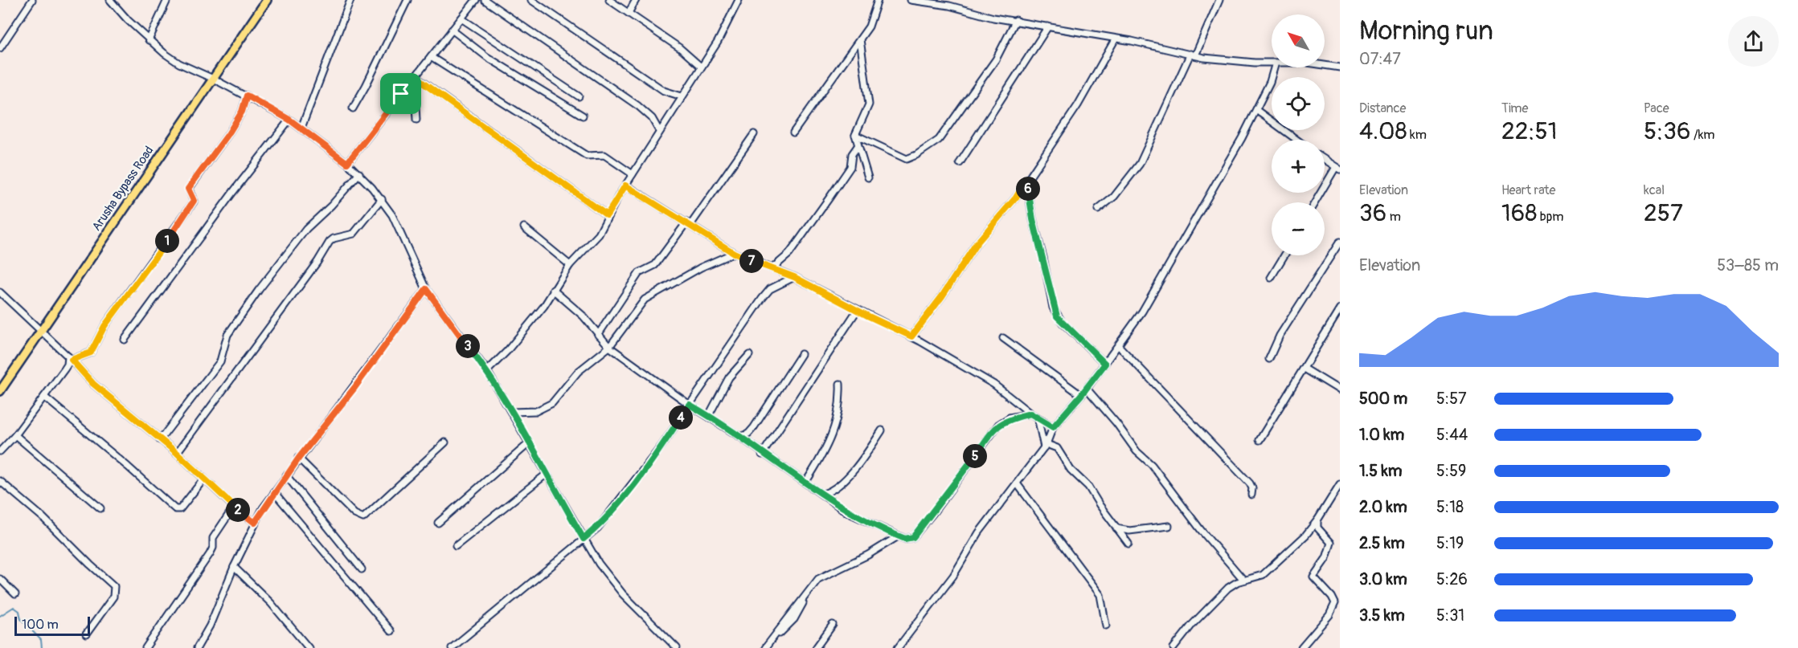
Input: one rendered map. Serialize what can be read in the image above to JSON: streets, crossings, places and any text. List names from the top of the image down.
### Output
{
  "streets": {
    "main road": ["Arusha Bypass Road"]
  },
  "scale_bar": "100 m",
  "north": "top left",
  "page": {
    "heading": ["Morning run", "07:47"],
    "map_buttons": ["+", "−"],
    "stats": [
      ["Distance", "4.08 km"],
      ["Time", "22:51"],
      ["Pace", "5:36 /km"],
      ["Elevation", "36 m"],
      ["Heart rate", "168 bpm"],
      ["kcal", "257"]
    ],
    "pins": [
      "6",
      "1",
      "7",
      "3",
      "4",
      "5",
      "2"
    ],
    "chart": ["Elevation", "53–85 m"],
    "list": [
      {
        "name": "500 m",
        "note": "5:57"
      },
      {
        "name": "1.0 km",
        "note": "5:44"
      },
      {
        "name": "1.5 km",
        "note": "5:59"
      },
      {
        "name": "2.0 km",
        "note": "5:18"
      },
      {
        "name": "2.5 km",
        "note": "5:19"
      },
      {
        "name": "3.0 km",
        "note": "5:26"
      },
      {
        "name": "3.5 km",
        "note": "5:31"
      }
    ],
    "scale": "100 m"
  }
}
